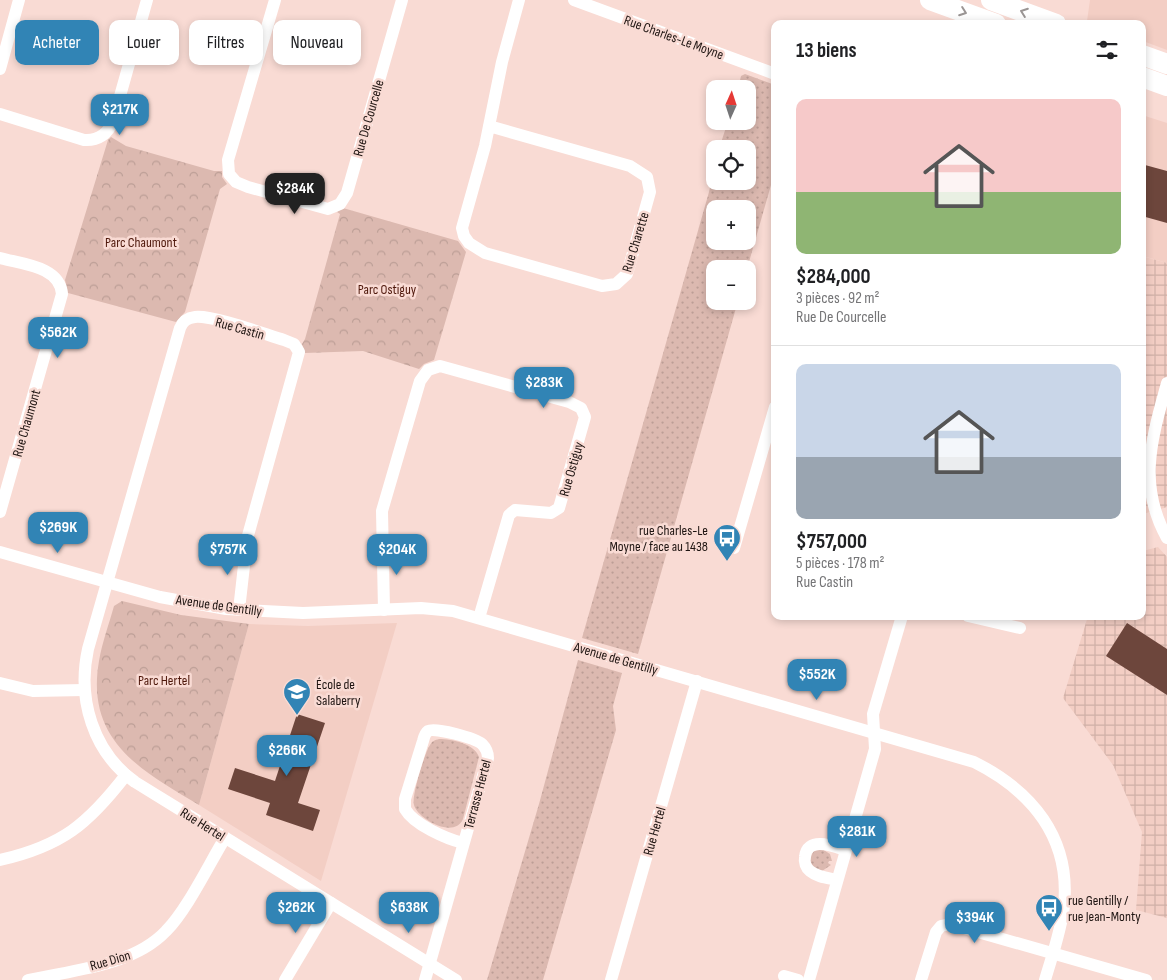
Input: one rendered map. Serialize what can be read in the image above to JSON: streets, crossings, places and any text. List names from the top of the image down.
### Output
{
  "streets": {
    "street": [
      "Rue Charles-Le Moyne",
      "Rue De Courcelle",
      "Rue Charette",
      "Rue Castin",
      "Rue Chaumont",
      "Rue Ostiguy",
      "Avenue de Gentilly",
      "Terrasse Hertel",
      "Rue Hertel",
      "Rue Dion"
    ]
  },
  "crossings": [
    ["Rue Castin", "Avenue de Gentilly"],
    ["Rue Castin", "Rue Hertel"],
    ["Rue Ostiguy", "Avenue de Gentilly"],
    ["Avenue de Gentilly", "Rue Hertel"],
    ["Terrasse Hertel", "Rue Hertel"],
    ["Rue Hertel", "Rue Dion"]
  ],
  "parks": ["Parc Chaumont", "Parc Ostiguy", "Parc Hertel"],
  "places": {
    "bus stop": ["rue Charles-Le Moyne / face au 1438", "rue Gentilly / rue Jean-Monty"],
    "school or university": ["École de Salaberry"]
  },
  "north": "top",
  "page": {
    "chip": [
      "Acheter",
      "Louer",
      "Filtres",
      "Nouveau"
    ],
    "heading": "13 biens",
    "map_buttons": ["+", "−"],
    "list": [
      {
        "name": "$284,000",
        "note": "3 pièces · 92 m² · Rue De Courcelle"
      },
      {
        "name": "$757,000",
        "note": "5 pièces · 178 m² · Rue Castin"
      }
    ],
    "price": [
      "$217K",
      "$284K",
      "$562K",
      "$283K",
      "$269K",
      "$757K",
      "$204K",
      "$552K",
      "$266K",
      "$281K",
      "$262K",
      "$638K",
      "$394K"
    ]
  }
}
